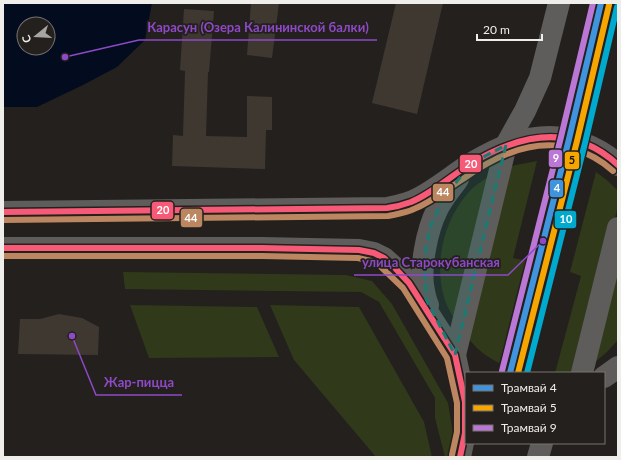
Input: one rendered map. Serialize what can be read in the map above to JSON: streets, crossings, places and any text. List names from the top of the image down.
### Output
{
  "places": ["Карасун (Озера Калининской балки)", "улица Старокубанская", "Жар-пицца"],
  "lines": [
    "tram line 4",
    "tram line 9",
    "tram line 5",
    "transit line 10",
    "transit line 20",
    "transit line 44"
  ],
  "legend": ["Трамвай 4", "Трамвай 5", "Трамвай 9"],
  "scale_bar": "20 m",
  "north": "left"
}
